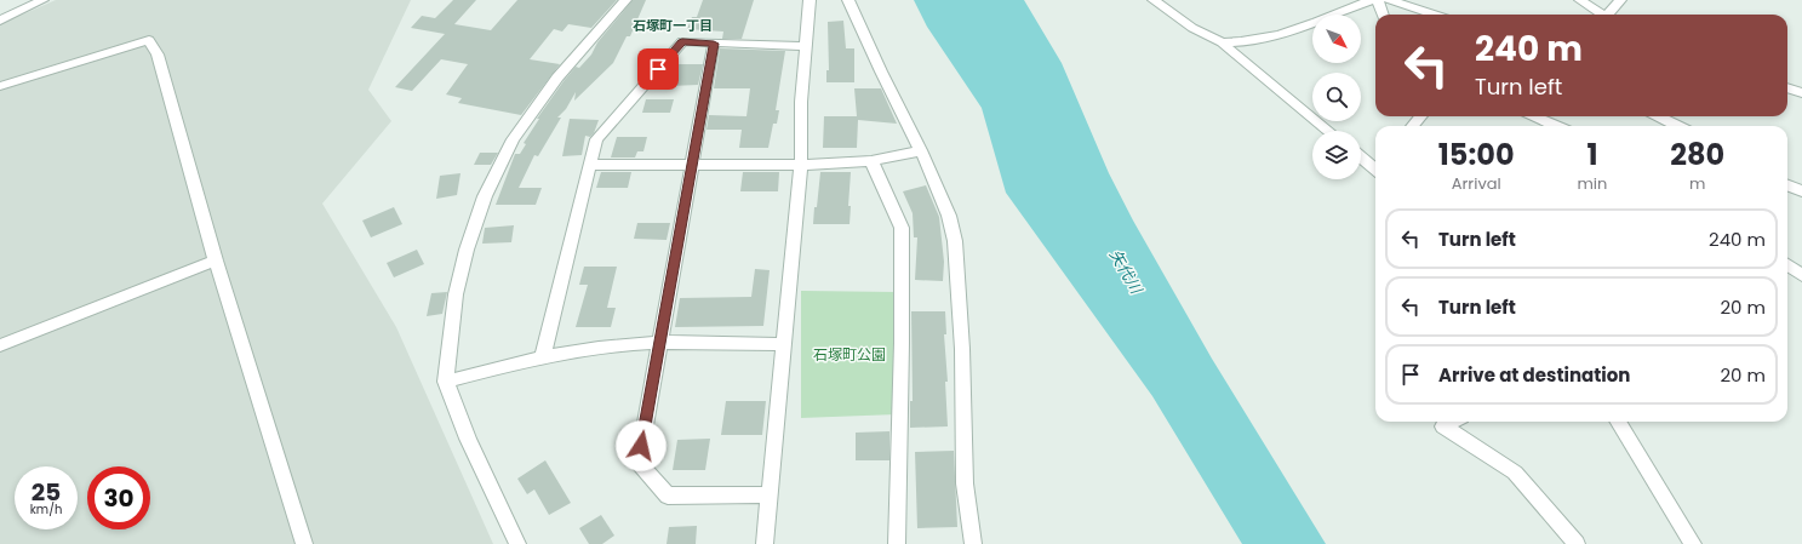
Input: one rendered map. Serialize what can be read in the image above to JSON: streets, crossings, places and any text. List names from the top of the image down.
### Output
{
  "districts": ["石塚町一丁目"],
  "water": ["矢代川"],
  "parks": ["石塚町公園"],
  "north": "bottom right",
  "page": {
    "turn": ["240 m", "Turn left"],
    "eta": [
      "15:00",
      "Arrival",
      "1",
      "min",
      "280",
      "m"
    ],
    "list": [
      {
        "name": "Turn left",
        "value": "240 m"
      },
      {
        "name": "Turn left",
        "value": "20 m"
      },
      {
        "name": "Arrive at destination",
        "value": "20 m"
      }
    ],
    "speed": "25 km/h",
    "limit": "30"
  }
}
